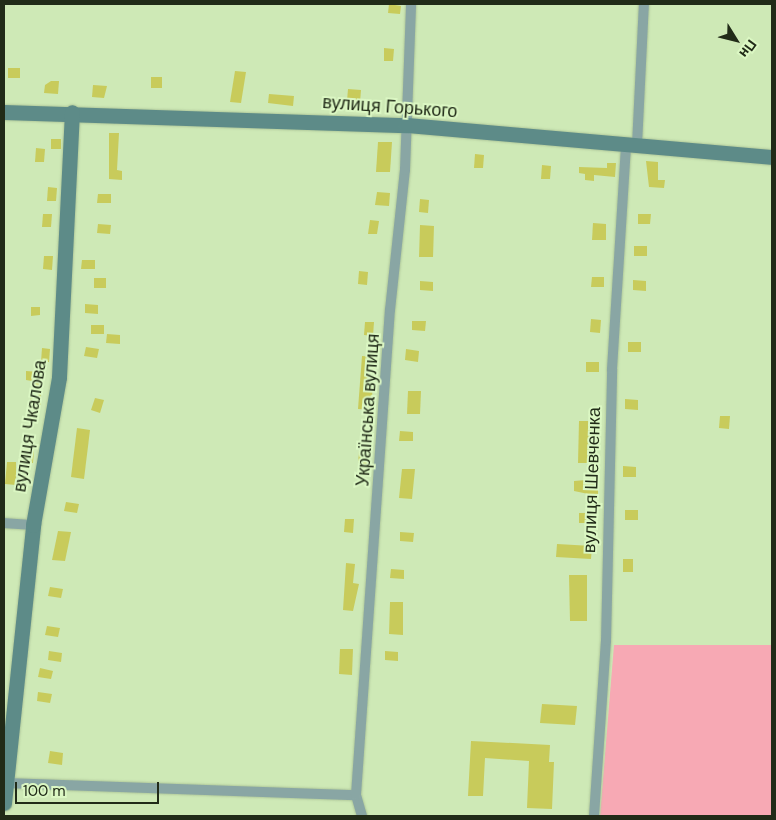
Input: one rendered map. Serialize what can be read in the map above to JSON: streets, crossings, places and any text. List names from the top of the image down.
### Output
{
  "streets": {
    "street": [
      "вулиця Горького",
      "Українська вулиця",
      "вулиця Чкалова",
      "вулиця Шевченка"
    ]
  },
  "crossings": [
    ["вулиця Горького", "Українська вулиця"],
    ["вулиця Горького", "вулиця Чкалова"],
    ["вулиця Горького", "вулиця Шевченка"]
  ],
  "scale_bar": "100 m",
  "north": "bottom right"
}
